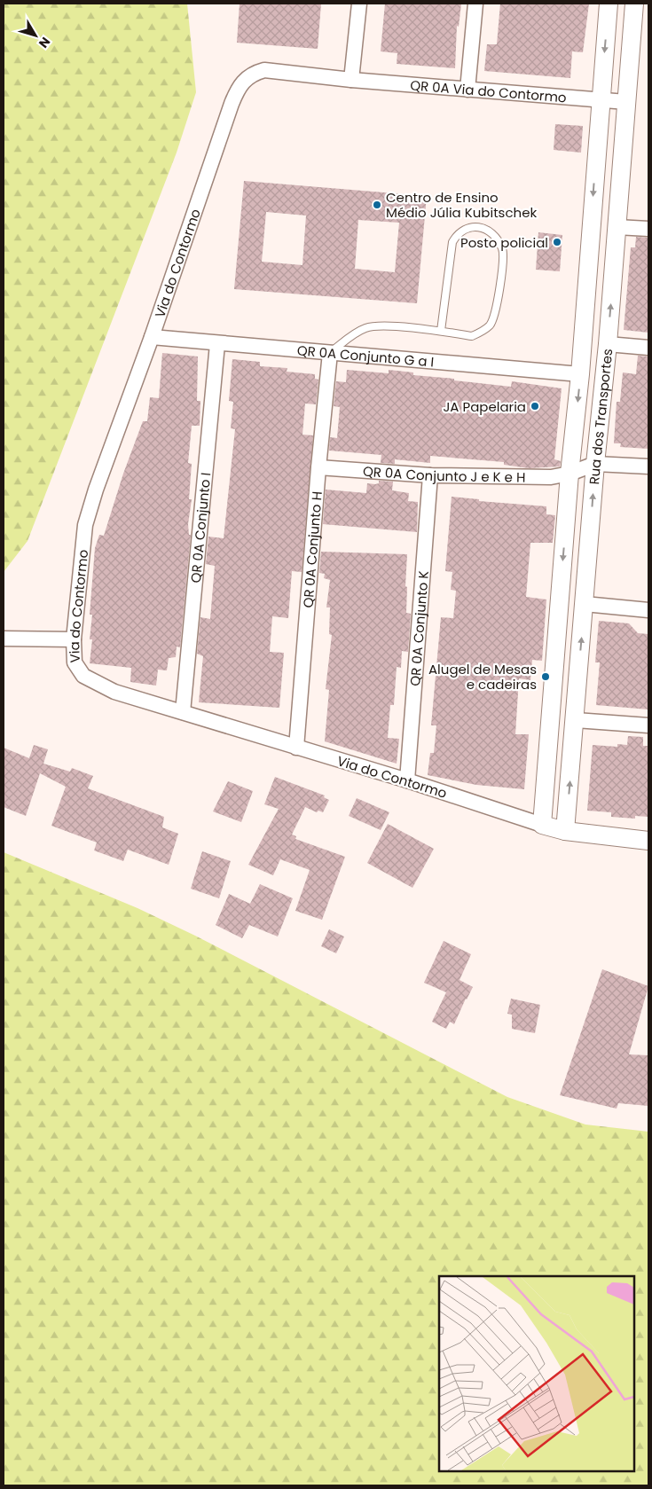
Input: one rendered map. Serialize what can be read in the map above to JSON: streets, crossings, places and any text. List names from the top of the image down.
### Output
{
  "streets": {
    "street": [
      "QR 0A Via do Contormo",
      "Via do Contormo",
      "QR 0A Conjunto G a I",
      "Rua dos Transportes",
      "QR 0A Conjunto J e K e H",
      "QR 0A Conjunto I",
      "QR 0A Conjunto H",
      "QR 0A Conjunto K"
    ]
  },
  "crossings": [
    ["QR 0A Via do Contormo", "Via do Contormo"],
    ["QR 0A Via do Contormo", "Rua dos Transportes"],
    ["Via do Contormo", "QR 0A Conjunto G a I"],
    ["Via do Contormo", "Rua dos Transportes"],
    ["Via do Contormo", "QR 0A Conjunto I"],
    ["Via do Contormo", "QR 0A Conjunto H"],
    ["Via do Contormo", "QR 0A Conjunto K"],
    ["QR 0A Conjunto G a I", "Rua dos Transportes"],
    ["QR 0A Conjunto G a I", "QR 0A Conjunto I"],
    ["QR 0A Conjunto G a I", "QR 0A Conjunto H"],
    ["Rua dos Transportes", "QR 0A Conjunto J e K e H"],
    ["QR 0A Conjunto J e K e H", "QR 0A Conjunto H"],
    ["QR 0A Conjunto J e K e H", "QR 0A Conjunto K"]
  ],
  "places": [
    "Centro de Ensino Médio Júlia Kubitschek",
    "Posto policial",
    "JA Papelaria",
    "Alugel de Mesas e cadeiras"
  ],
  "north": "bottom right"
}
